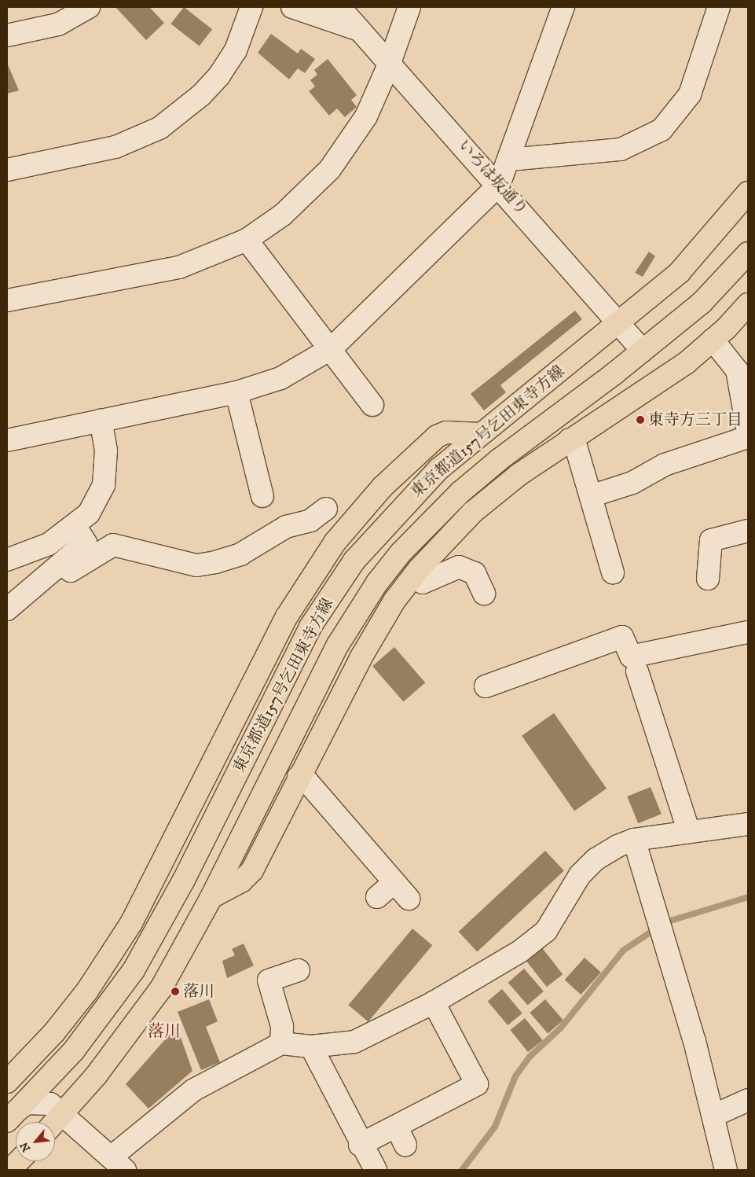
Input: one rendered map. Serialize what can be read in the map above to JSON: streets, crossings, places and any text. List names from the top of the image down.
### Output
{
  "streets": {
    "main road": ["東京都道157号乞田東寺方線"],
    "street": ["いろは坂通り"]
  },
  "crossings": [
    ["いろは坂通り", "東京都道157号乞田東寺方線"]
  ],
  "districts": ["落川"],
  "places": ["東寺方三丁目", "落川"],
  "north": "bottom left"
}
